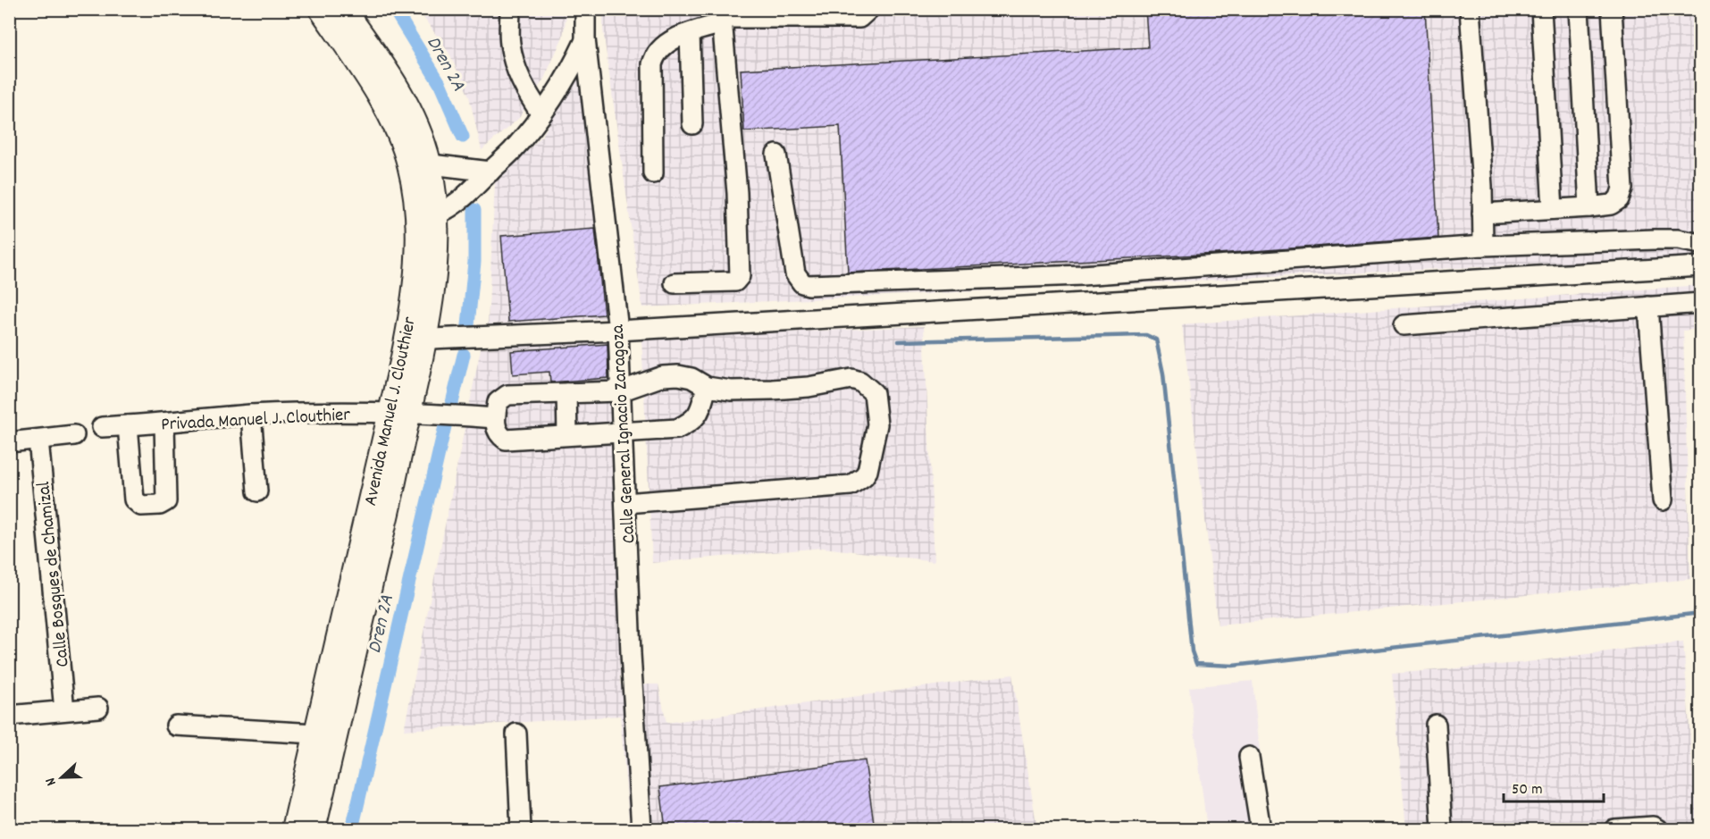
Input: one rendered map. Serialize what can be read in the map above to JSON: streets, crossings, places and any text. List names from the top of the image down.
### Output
{
  "streets": {
    "main road": ["Avenida Manuel J. Clouthier"],
    "street": ["Privada Manuel J. Clouthier", "Calle General Ignacio Zaragoza", "Calle Bosques de Chamizal"]
  },
  "crossings": [
    ["Avenida Manuel J. Clouthier", "Privada Manuel J. Clouthier"]
  ],
  "water": ["Dren 2A"],
  "scale_bar": "50 m",
  "north": "left"
}
